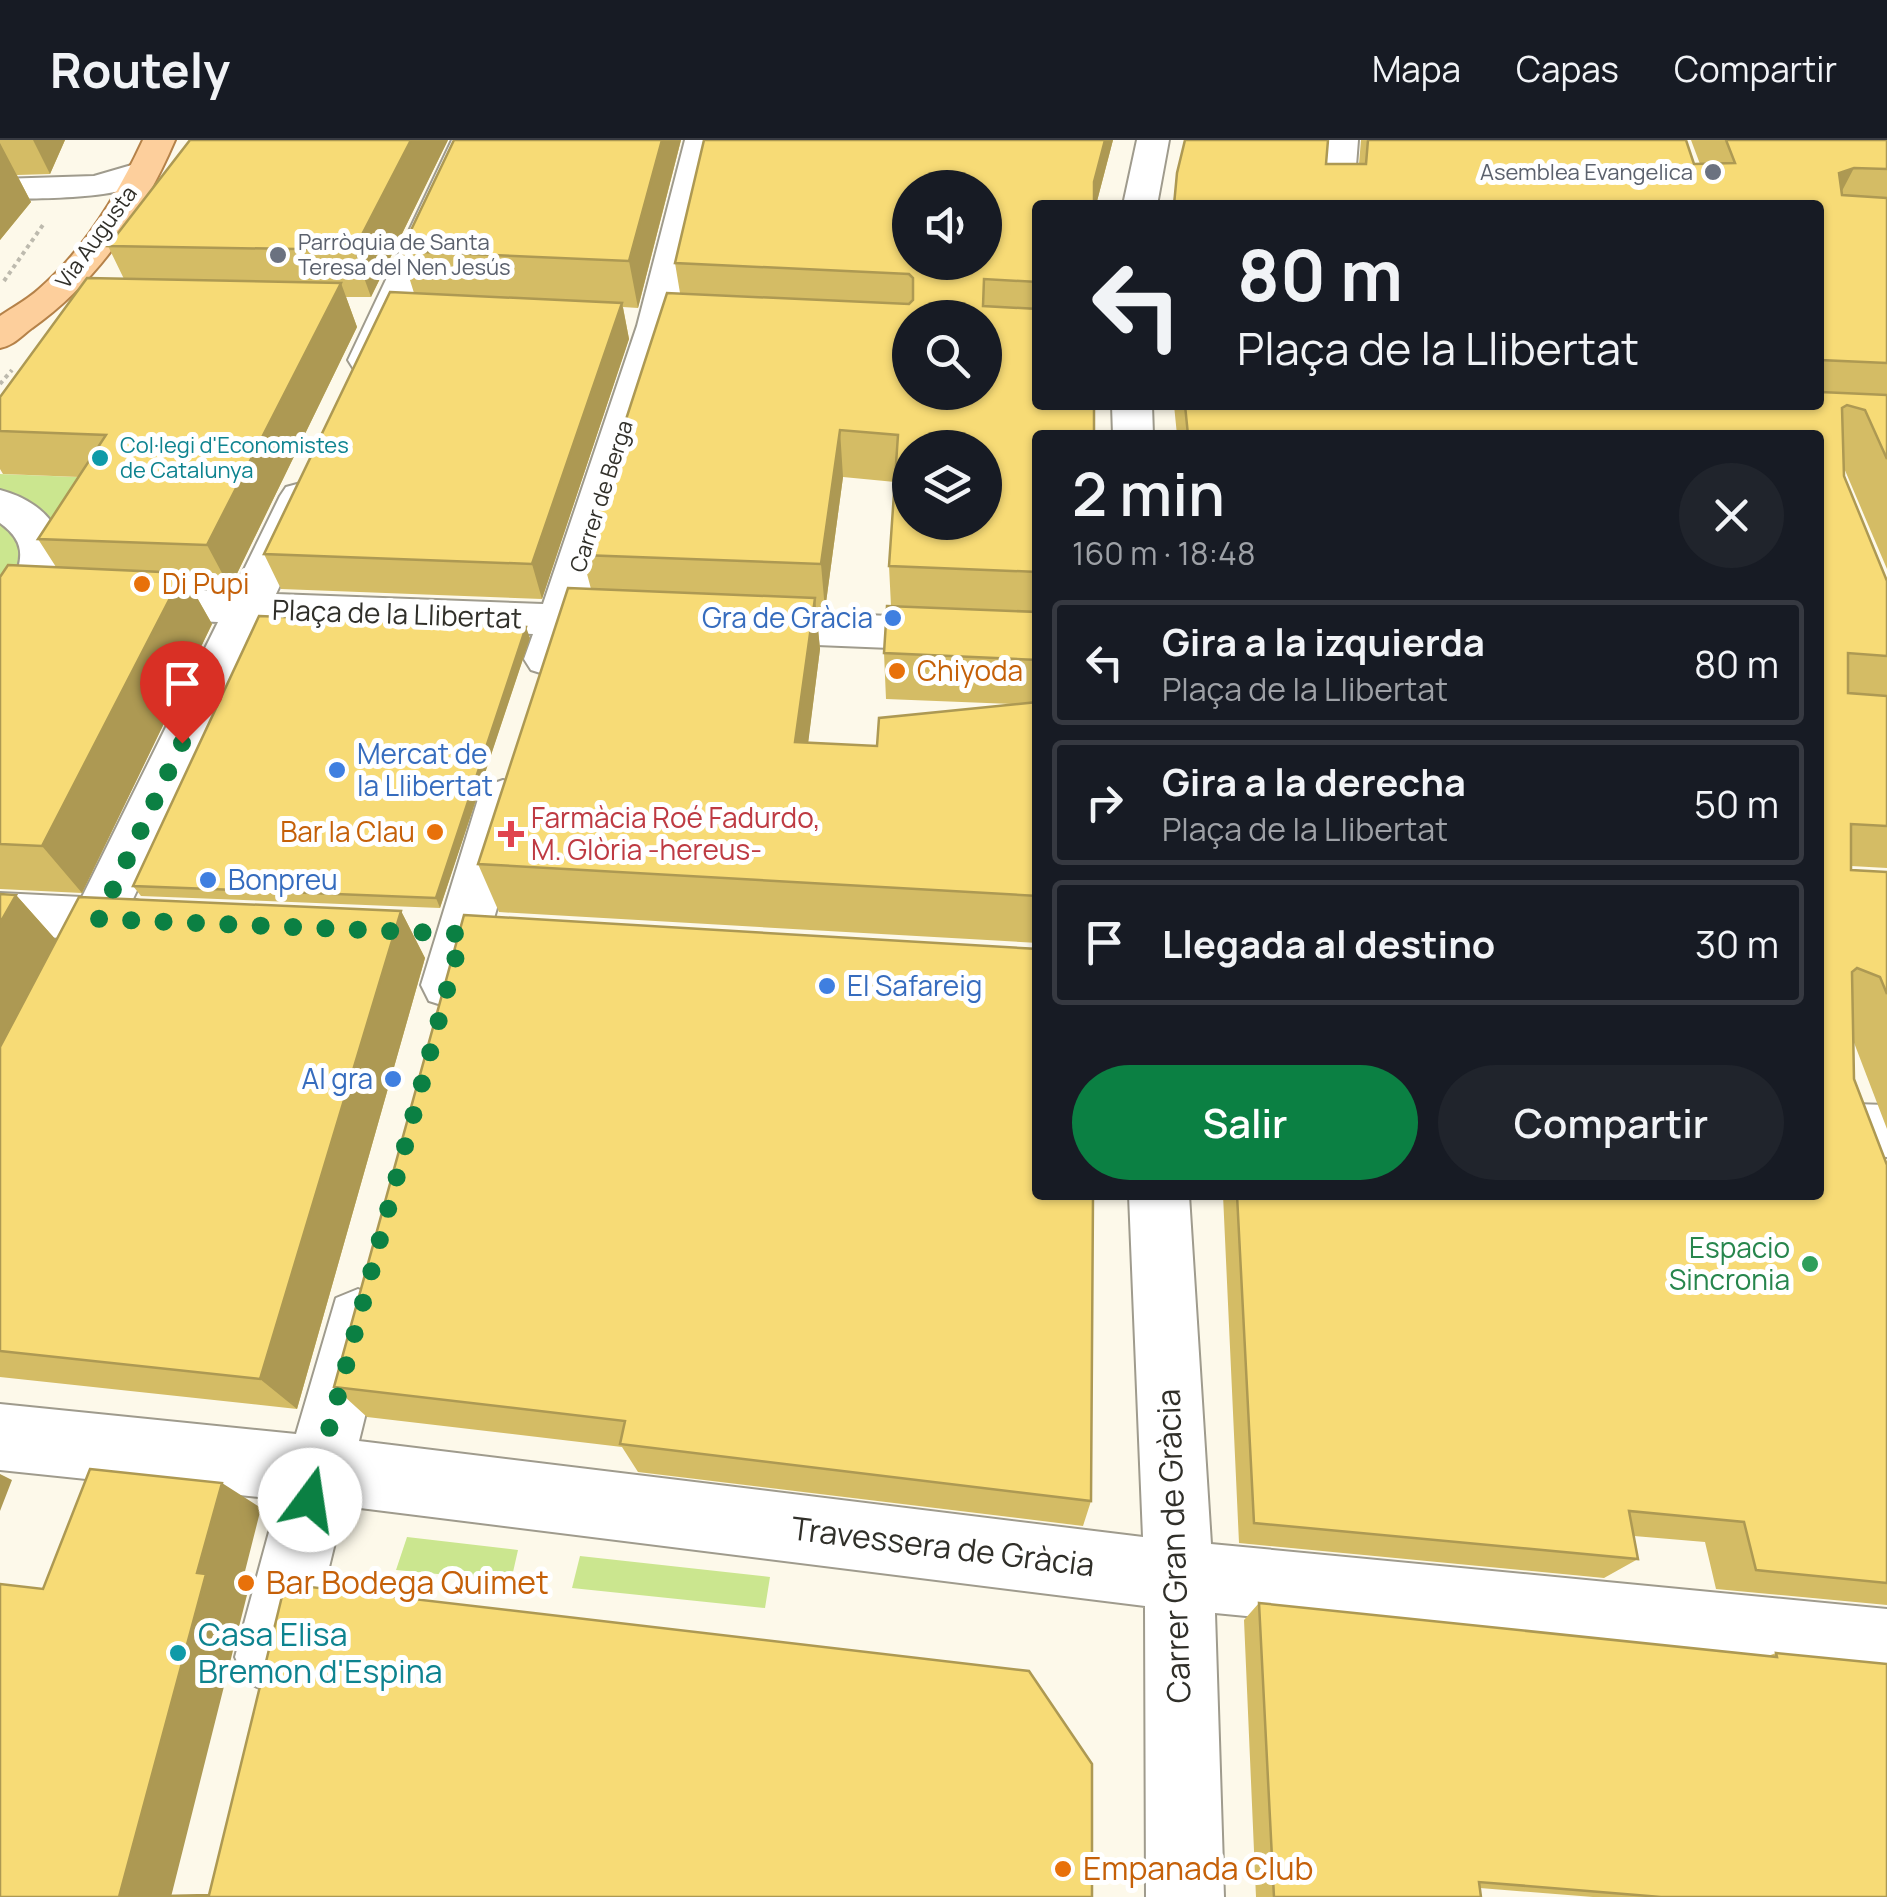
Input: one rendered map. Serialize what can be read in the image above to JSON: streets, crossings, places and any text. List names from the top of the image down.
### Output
{
  "streets": {
    "main road": ["Via Augusta"],
    "street": [
      "Carrer de Berga",
      "Plaça de la Llibertat",
      "Carrer Gran de Gràcia",
      "Travessera de Gràcia"
    ]
  },
  "crossings": [
    ["Carrer de Berga", "Plaça de la Llibertat"],
    ["Carrer Gran de Gràcia", "Travessera de Gràcia"]
  ],
  "places": {
    "other": [
      "Asemblea Evangelica",
      "Parròquia de Santa Teresa del Nen Jesús",
      "Col·legi d'Economistes de Catalunya",
      "Di Pupi",
      "Gra de Gràcia",
      "Chiyoda",
      "Mercat de la Llibertat",
      "Bar la Clau",
      "Bonpreu",
      "El Safareig",
      "Al gra",
      "Espacio Sincronia",
      "Bar Bodega Quimet",
      "Casa Elisa Bremon d'Espina",
      "Empanada Club"
    ],
    "health": ["Farmàcia Roé Fadurdo, M. Glòria -hereus-"]
  },
  "page": {
    "header": "Routely",
    "nav": ["Mapa", "Capas", "Compartir"],
    "turn": ["80 m", "Plaça de la Llibertat"],
    "heading": ["2 min", "160 m · 18:48"],
    "list": [
      {
        "name": "Gira a la izquierda",
        "note": "Plaça de la Llibertat",
        "value": "80 m"
      },
      {
        "name": "Gira a la derecha",
        "note": "Plaça de la Llibertat",
        "value": "50 m"
      },
      {
        "name": "Llegada al destino",
        "value": "30 m"
      }
    ],
    "buttons": ["Salir", "Compartir"]
  }
}
